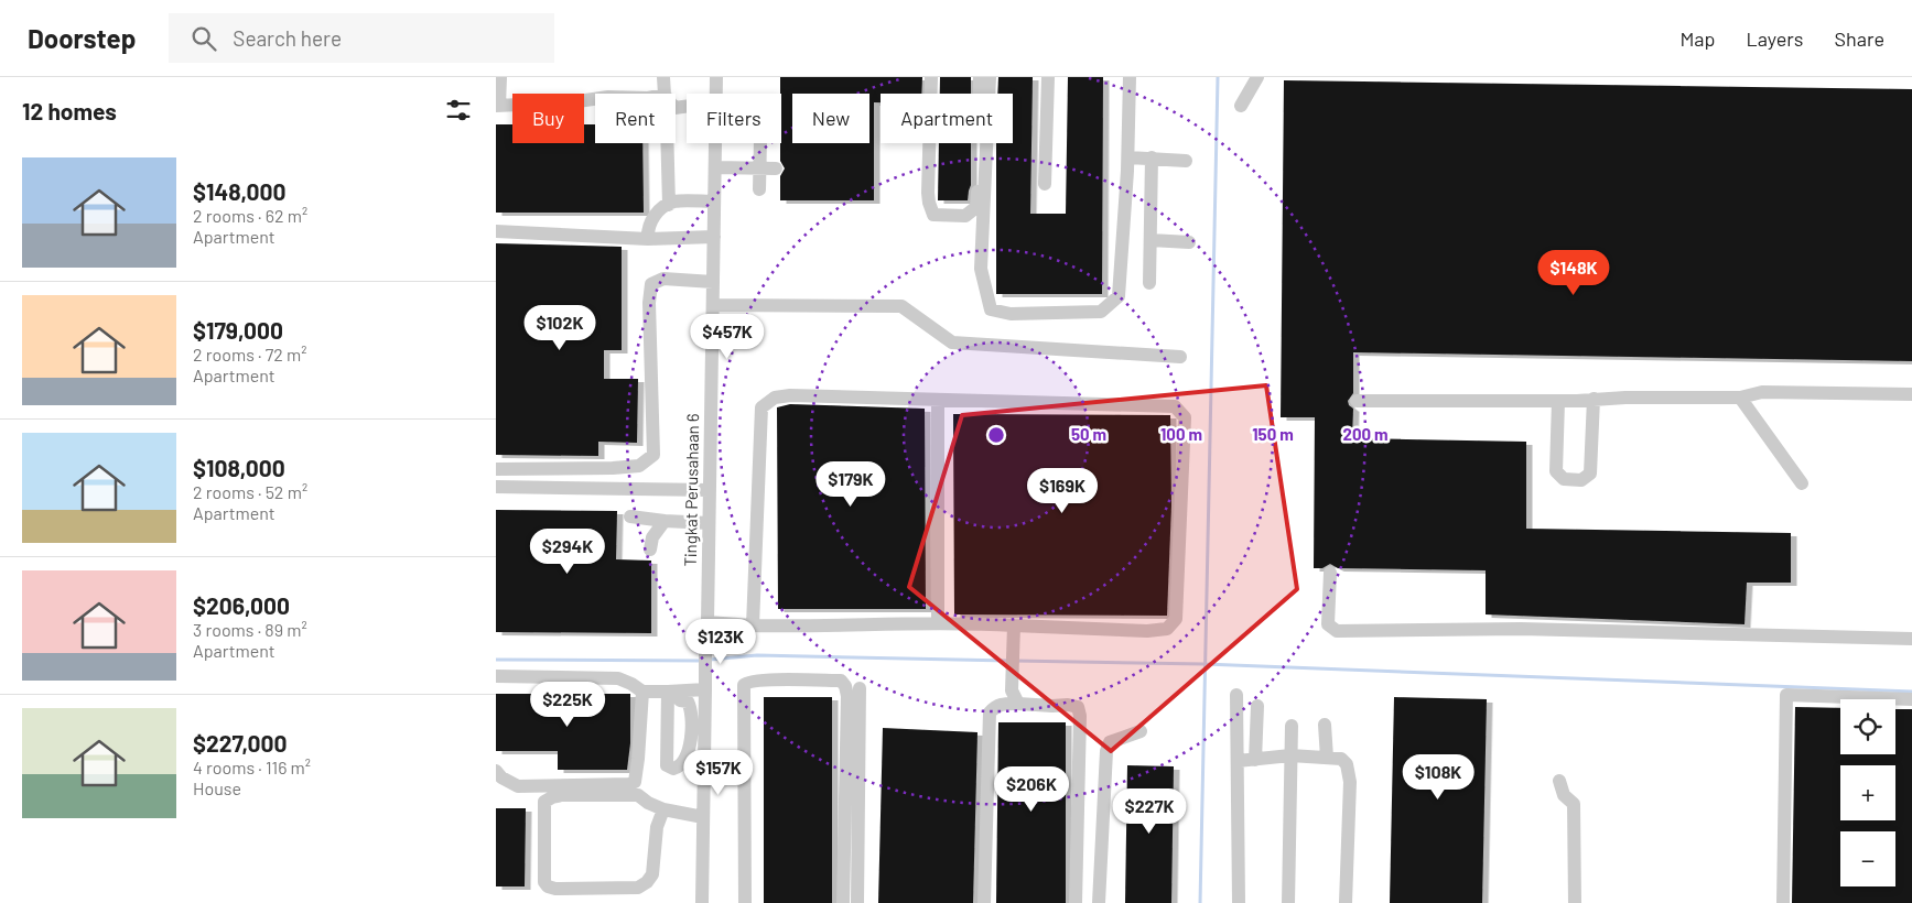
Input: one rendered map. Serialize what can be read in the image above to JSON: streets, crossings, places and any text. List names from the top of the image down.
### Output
{
  "streets": {
    "street": ["Tingkat Perusahaan 6"]
  },
  "page": {
    "header": "Doorstep",
    "search": "Search here",
    "nav": ["Map", "Layers", "Share"],
    "heading": "12 homes",
    "chip": [
      "Buy",
      "Rent",
      "Filters",
      "New",
      "Apartment"
    ],
    "list": [
      {
        "name": "$148,000",
        "note": "2 rooms · 62 m² · Apartment"
      },
      {
        "name": "$179,000",
        "note": "2 rooms · 72 m² · Apartment"
      },
      {
        "name": "$108,000",
        "note": "2 rooms · 52 m² · Apartment"
      },
      {
        "name": "$206,000",
        "note": "3 rooms · 89 m² · Apartment"
      },
      {
        "name": "$227,000",
        "note": "4 rooms · 116 m² · House"
      }
    ],
    "price": [
      "$148K",
      "$102K",
      "$457K",
      "$179K",
      "$169K",
      "$294K",
      "$123K",
      "$225K",
      "$157K",
      "$108K",
      "$206K",
      "$227K"
    ],
    "map_buttons": ["+", "−"]
  },
  "rings": [
    "50 m",
    "100 m",
    "150 m",
    "200 m"
  ]
}
